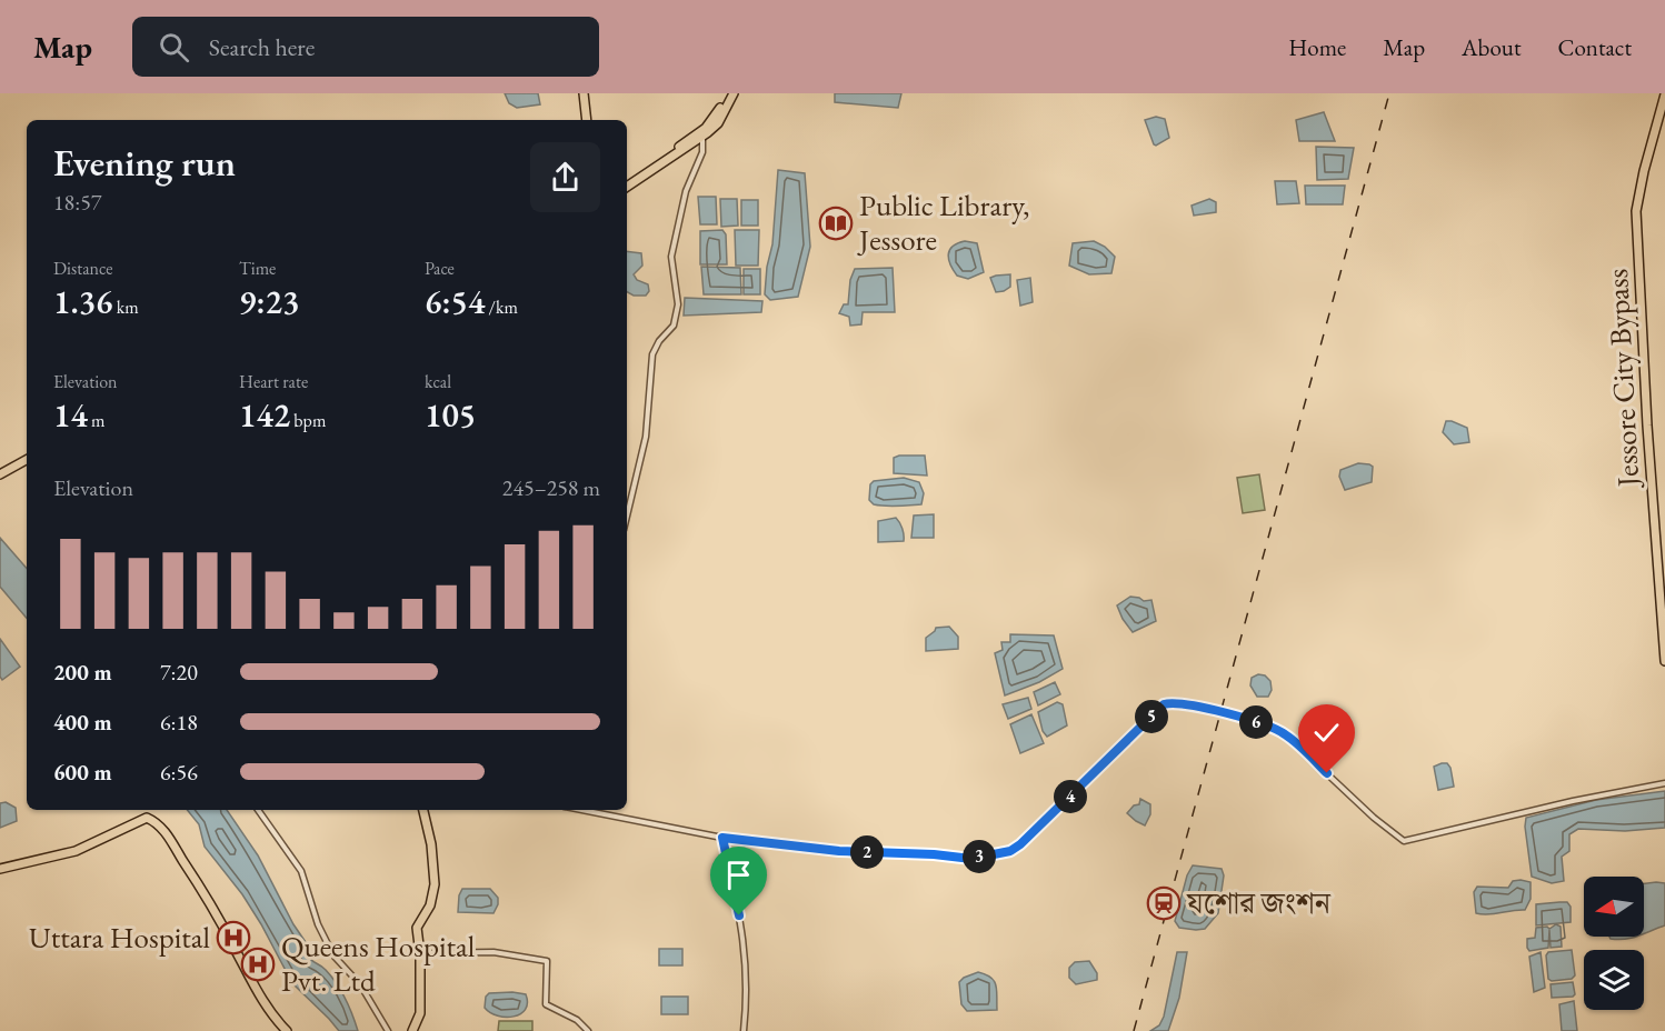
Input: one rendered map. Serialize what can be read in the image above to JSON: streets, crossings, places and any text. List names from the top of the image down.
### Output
{
  "streets": {
    "highway": ["Jessore City Bypass"]
  },
  "places": {
    "library": ["Public Library, Jessore"],
    "station": ["যশোর জংশন"],
    "hospital": ["Uttara Hospital", "Queens Hospital Pvt. Ltd"]
  },
  "north": "left",
  "page": {
    "header": "Map",
    "search": "Search here",
    "nav": [
      "Home",
      "Map",
      "About",
      "Contact"
    ],
    "heading": ["Evening run", "18:57"],
    "stats": [
      ["Distance", "1.36 km"],
      ["Time", "9:23"],
      ["Pace", "6:54 /km"],
      ["Elevation", "14 m"],
      ["Heart rate", "142 bpm"],
      ["kcal", "105"]
    ],
    "chart": ["Elevation", "245–258 m"],
    "list": [
      {
        "name": "200 m",
        "note": "7:20"
      },
      {
        "name": "400 m",
        "note": "6:18"
      },
      {
        "name": "600 m",
        "note": "6:56"
      }
    ],
    "pins": [
      "5",
      "6",
      "4",
      "2",
      "3"
    ]
  }
}
